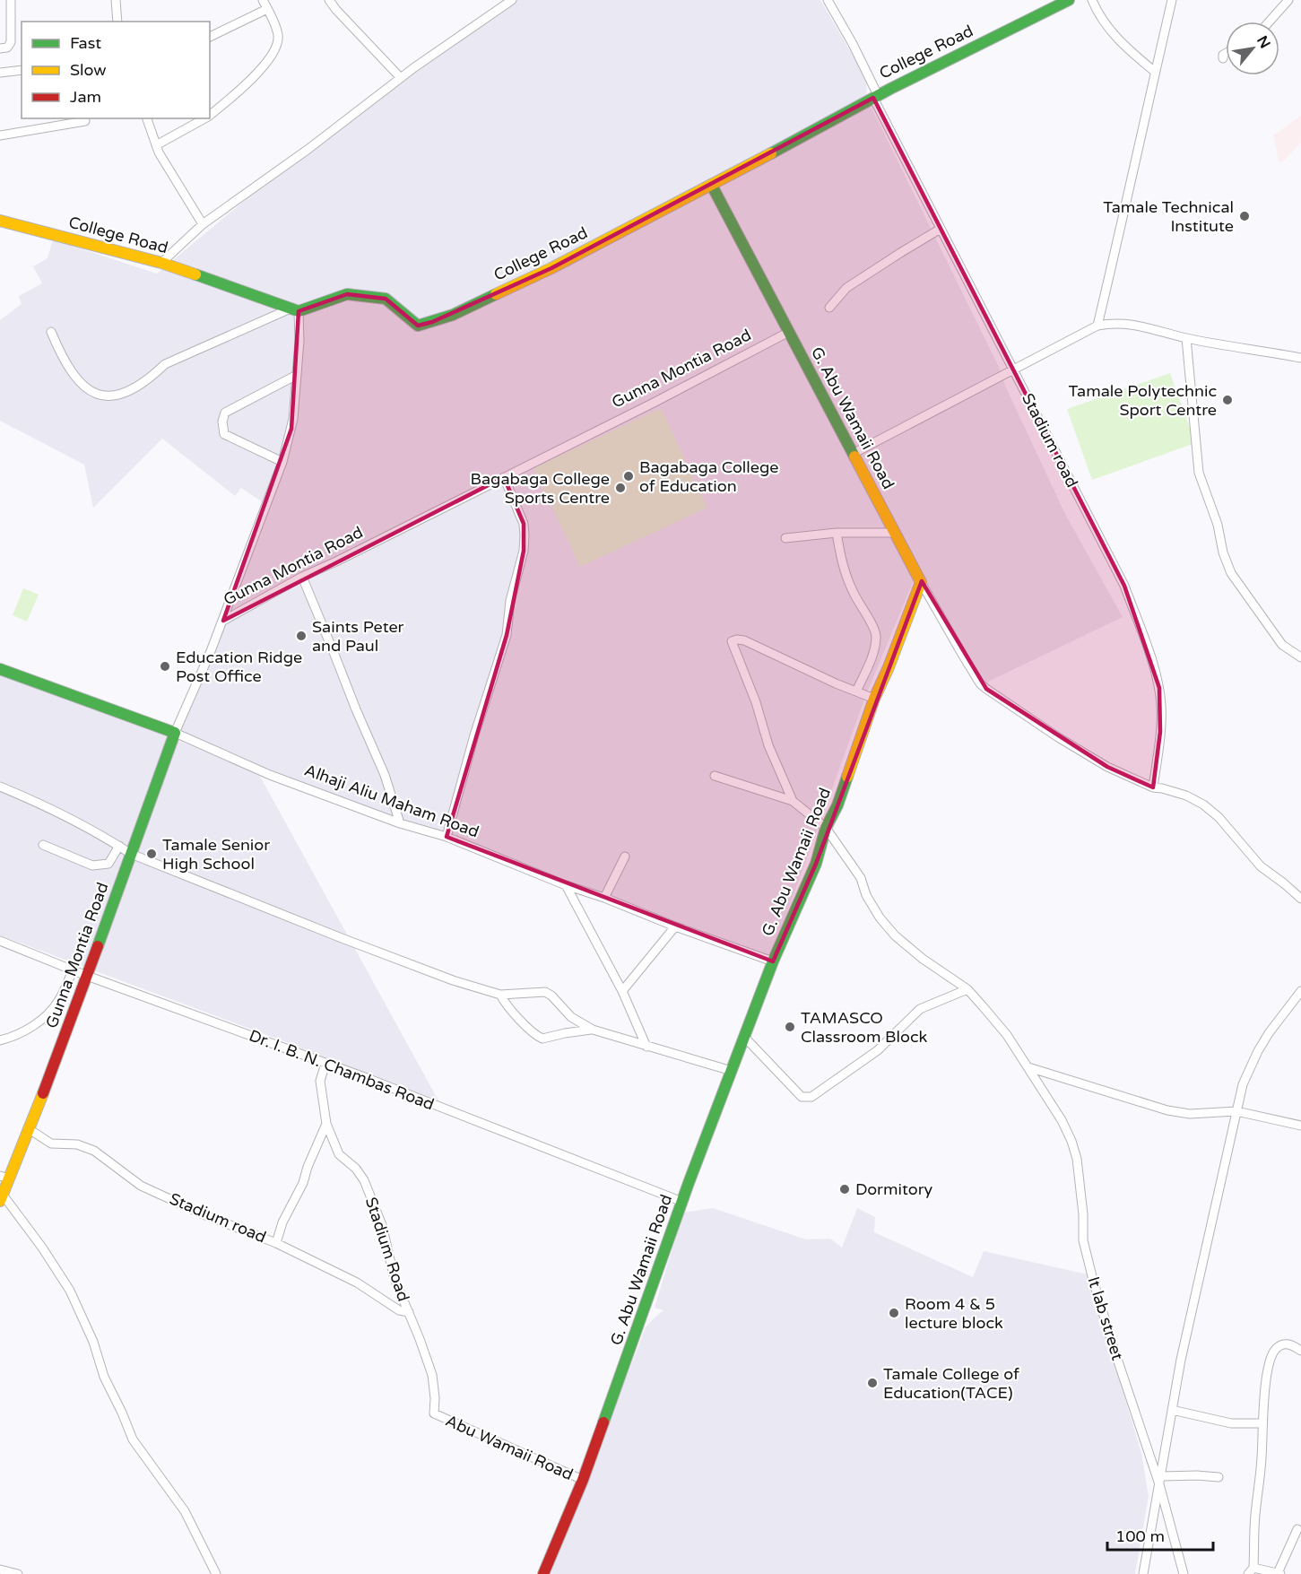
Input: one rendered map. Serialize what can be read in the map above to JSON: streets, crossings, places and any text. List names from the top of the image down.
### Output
{
  "streets": {
    "street": [
      "College Road",
      "Gunna Montia Road",
      "G. Abu Wamaii Road",
      "Stadium road",
      "Alhaji Aliu Maham Road",
      "Dr. I. B. N. Chambas Road",
      "Stadium Road",
      "It lab street",
      "Abu Wamaii Road"
    ]
  },
  "crossings": [
    ["College Road", "G. Abu Wamaii Road"],
    ["College Road", "Stadium road"],
    ["Gunna Montia Road", "G. Abu Wamaii Road"],
    ["Gunna Montia Road", "Stadium road"],
    ["Gunna Montia Road", "Alhaji Aliu Maham Road"],
    ["Gunna Montia Road", "Dr. I. B. N. Chambas Road"],
    ["G. Abu Wamaii Road", "Alhaji Aliu Maham Road"],
    ["G. Abu Wamaii Road", "Dr. I. B. N. Chambas Road"],
    ["G. Abu Wamaii Road", "It lab street"],
    ["G. Abu Wamaii Road", "Abu Wamaii Road"],
    ["Stadium road", "Stadium Road"],
    ["Dr. I. B. N. Chambas Road", "Stadium Road"],
    ["Stadium Road", "Abu Wamaii Road"]
  ],
  "places": [
    "Tamale Technical Institute",
    "Tamale Polytechnic Sport Centre",
    "Bagabaga College of Education",
    "Bagabaga College Sports Centre",
    "Saints Peter and Paul",
    "Education Ridge Post Office",
    "Tamale Senior High School",
    "TAMASCO Classroom Block",
    "Dormitory",
    "Room 4 & 5 lecture block",
    "Tamale College of Education(TACE)"
  ],
  "legend": ["Fast", "Slow", "Jam"],
  "scale_bar": "100 m",
  "north": "top right"
}
